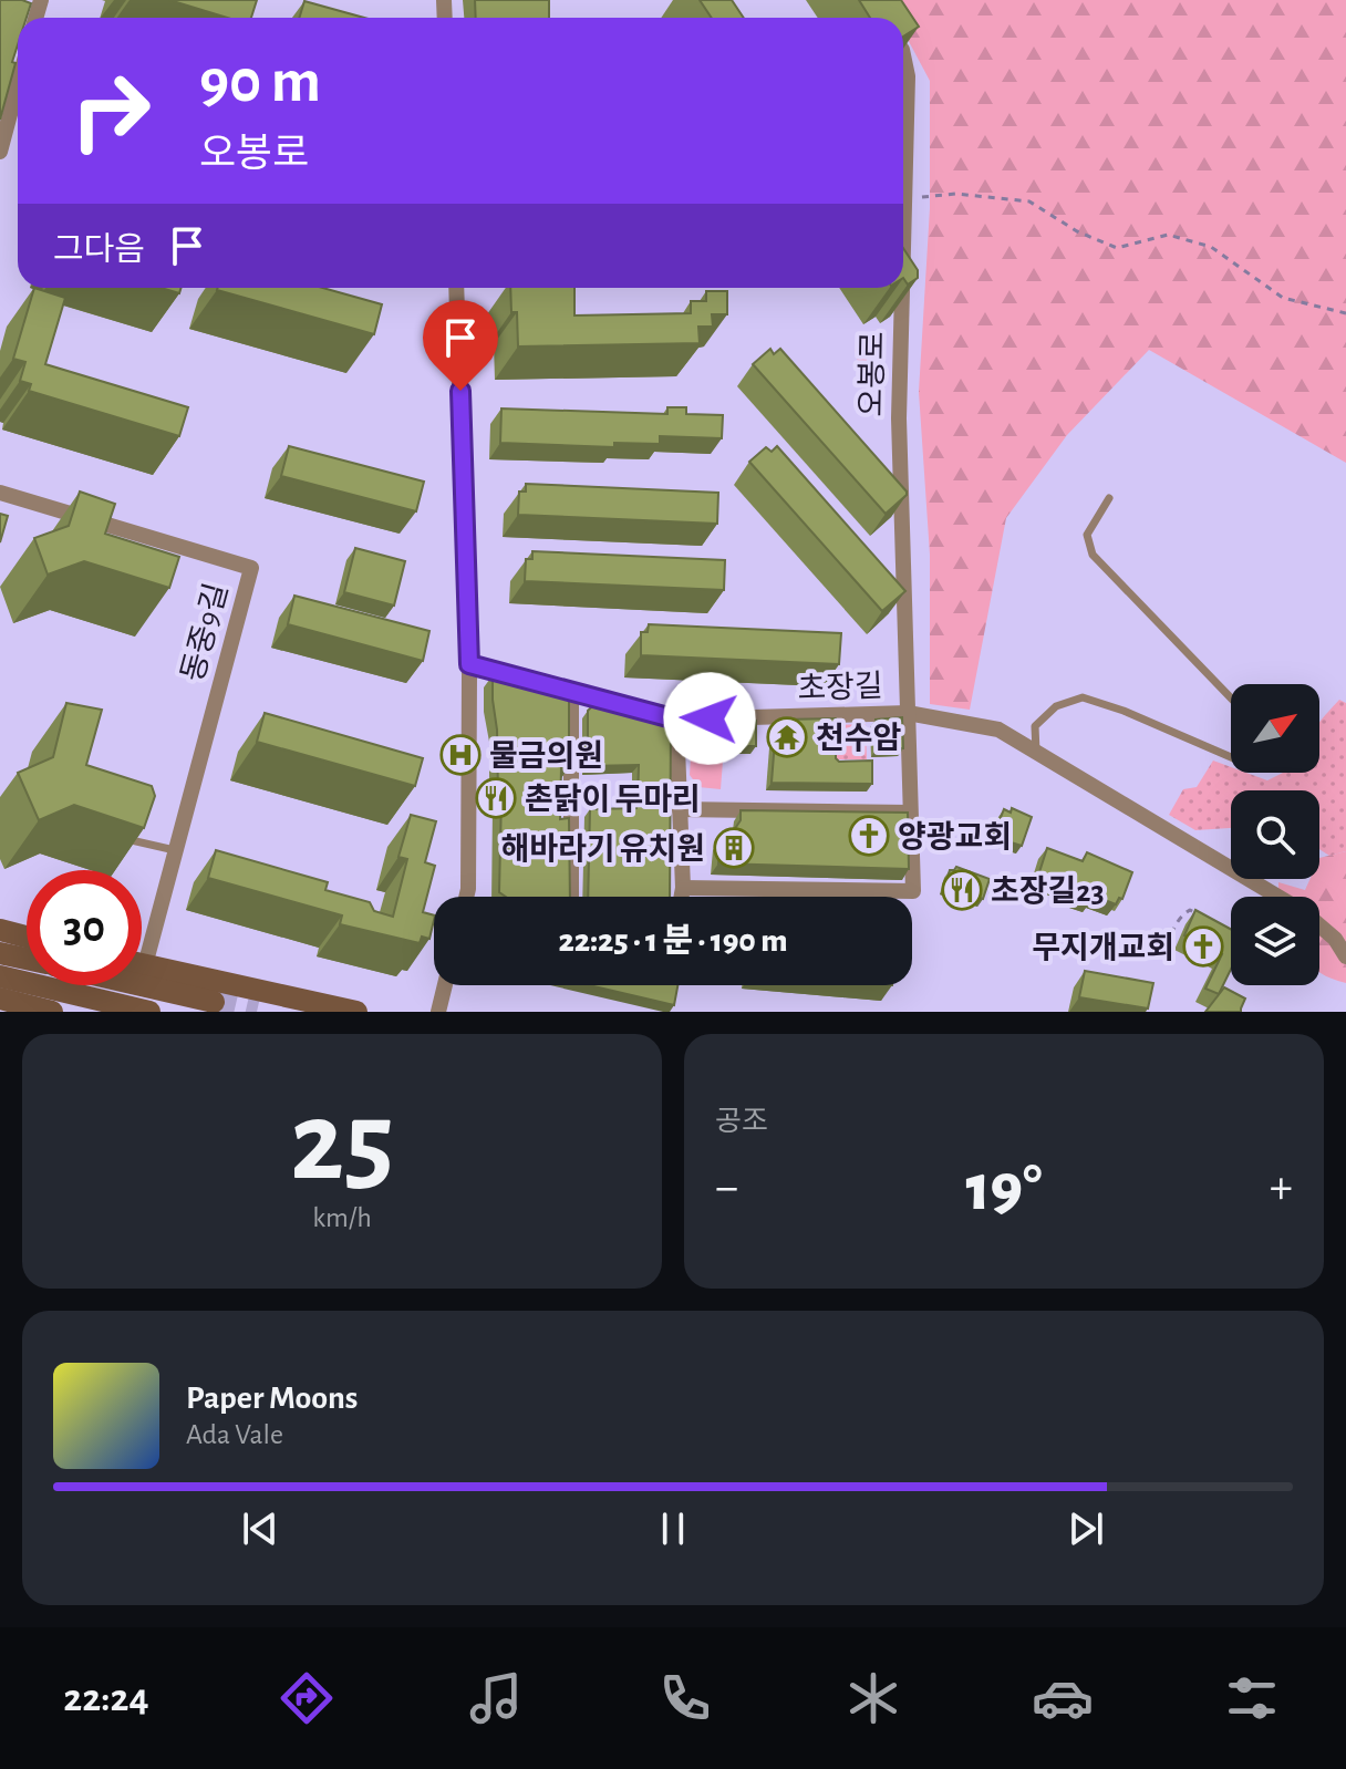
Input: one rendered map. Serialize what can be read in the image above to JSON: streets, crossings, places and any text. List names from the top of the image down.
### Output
{
  "streets": {
    "street": ["오봉로", "동중9길", "초장길"]
  },
  "crossings": [
    ["오봉로", "초장길"]
  ],
  "places": {
    "temple": ["천수암"],
    "hospital": ["물금의원"],
    "restaurant": ["촌닭이 두마리", "초장길23"],
    "church": ["양광교회", "무지개교회"],
    "building": ["해바라기 유치원"]
  },
  "north": "top right",
  "page": {
    "turn": ["90 m", "오봉로"],
    "then": "그다음",
    "limit": "30",
    "trip": "22:25 · 1 분 · 190 m",
    "tile": [
      ["25", "km/h"],
      "공조"
    ],
    "heat": ["−", "19°", "+"],
    "song": ["Paper Moons", "Ada Vale"],
    "tabs": "22:24"
  }
}
